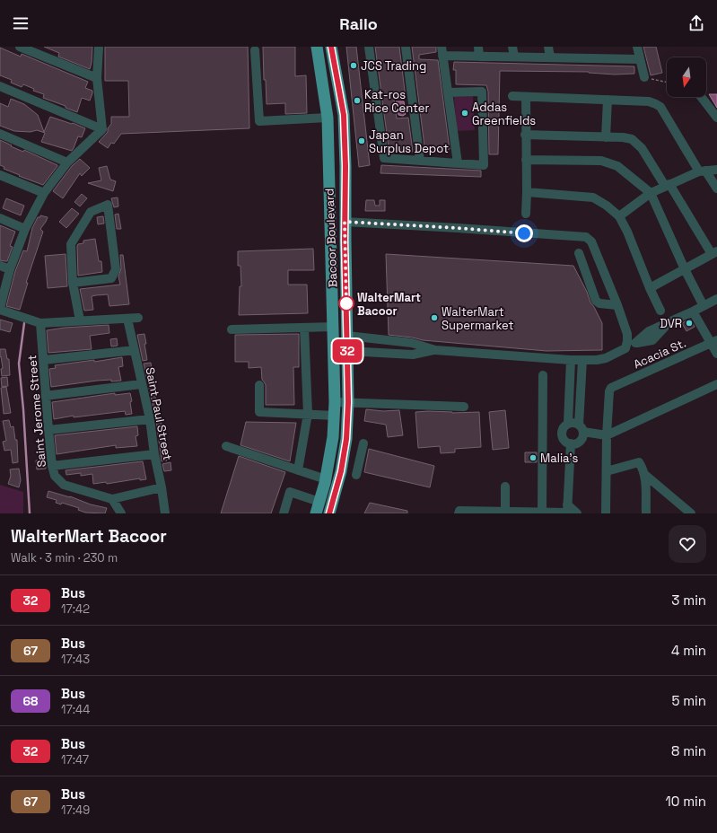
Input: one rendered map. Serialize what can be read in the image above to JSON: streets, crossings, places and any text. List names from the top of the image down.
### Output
{
  "streets": {
    "main road": ["Bacoor Boulevard"],
    "street": ["Acacia St.", "Saint Jerome Street", "Saint Paul Street"]
  },
  "places": [
    "JCS Trading",
    "Kat-ros Rice Center",
    "Addas Greenfields",
    "Japan Surplus Depot",
    "WalterMart Bacoor",
    "WalterMart Supermarket",
    "DVR",
    "Malia's"
  ],
  "lines": ["bus line 32"],
  "north": "bottom",
  "page": {
    "header": "Railo",
    "on_map": "32",
    "heading": ["WalterMart Bacoor", "Walk · 3 min · 230 m"],
    "list": [
      {
        "mark": "32",
        "name": "Bus",
        "note": "17:42",
        "value": "3 min"
      },
      {
        "mark": "67",
        "name": "Bus",
        "note": "17:43",
        "value": "4 min"
      },
      {
        "mark": "68",
        "name": "Bus",
        "note": "17:44",
        "value": "5 min"
      },
      {
        "mark": "32",
        "name": "Bus",
        "note": "17:47",
        "value": "8 min"
      },
      {
        "mark": "67",
        "name": "Bus",
        "note": "17:49",
        "value": "10 min"
      }
    ]
  }
}
